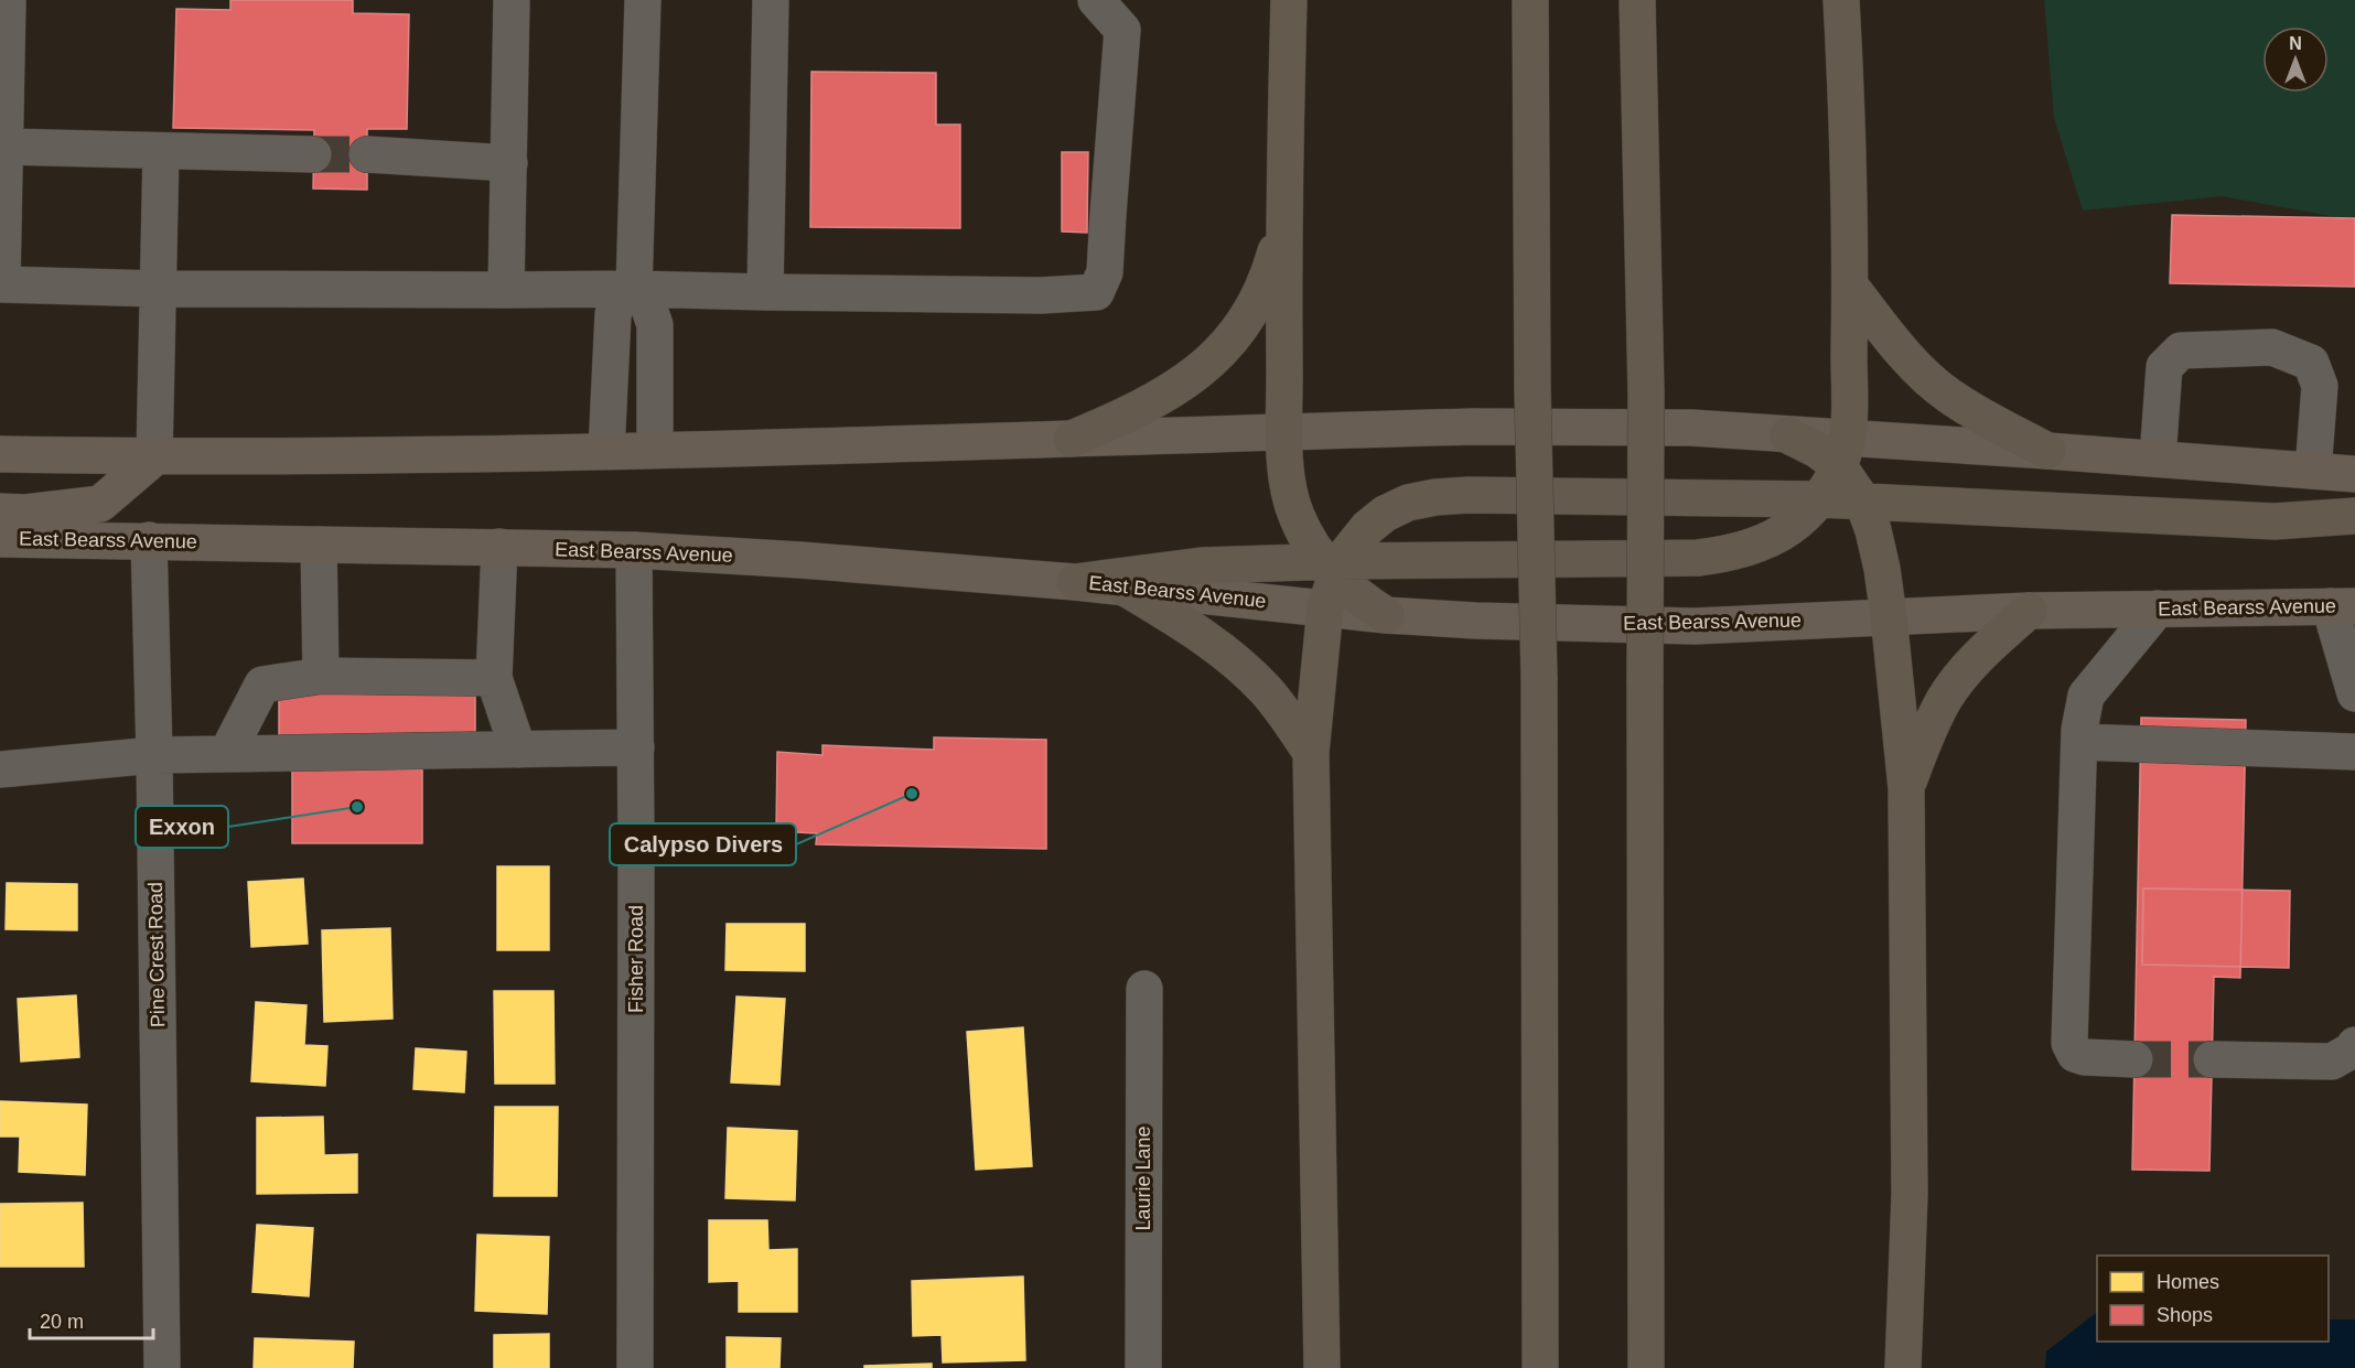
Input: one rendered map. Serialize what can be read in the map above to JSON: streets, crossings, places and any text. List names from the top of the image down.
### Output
{
  "streets": {
    "main road": ["East Bearss Avenue"],
    "street": ["Pine Crest Road", "Fisher Road", "Laurie Lane"]
  },
  "crossings": [
    ["East Bearss Avenue", "Pine Crest Road"],
    ["East Bearss Avenue", "Fisher Road"]
  ],
  "places": ["Calypso Divers", "Exxon"],
  "legend": ["Homes", "Shops"],
  "scale_bar": "20 m",
  "north": "top"
}
